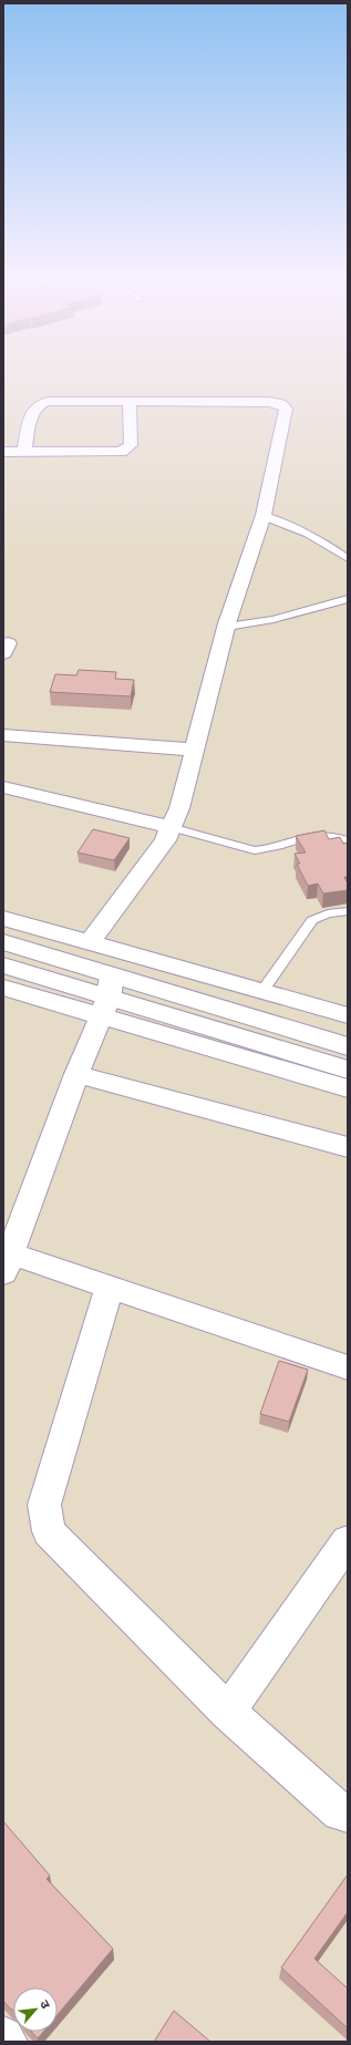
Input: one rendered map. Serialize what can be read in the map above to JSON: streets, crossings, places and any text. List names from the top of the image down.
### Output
{
  "north": "top right"
}
